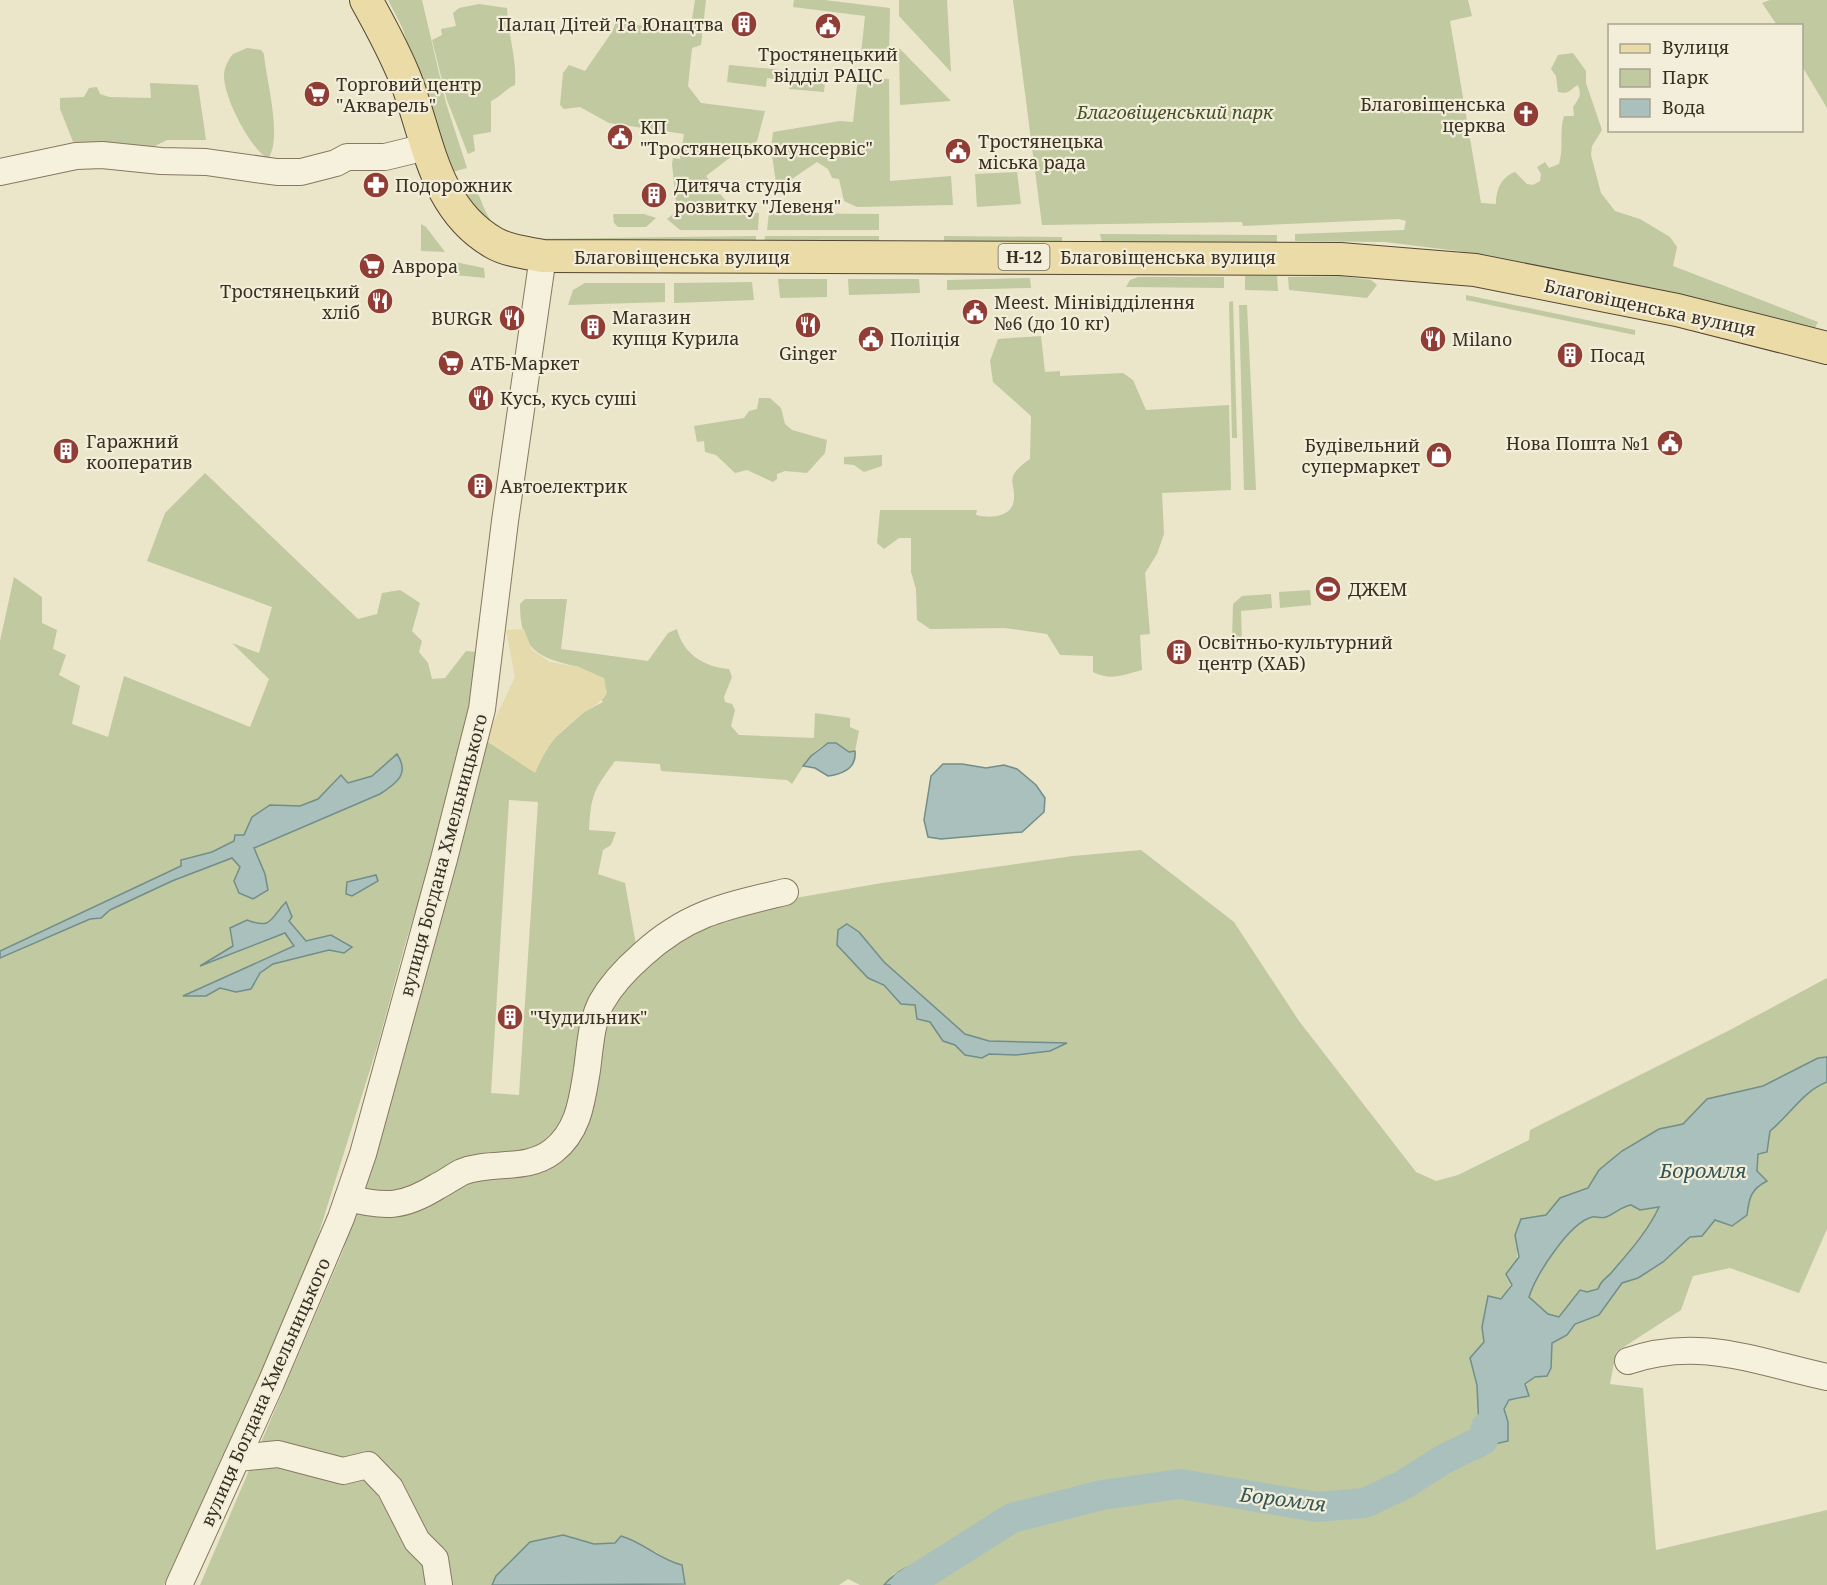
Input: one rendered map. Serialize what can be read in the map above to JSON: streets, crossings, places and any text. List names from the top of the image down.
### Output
{
  "streets": {
    "main road": ["Благовіщенська вулиця", "Н-12"],
    "street": ["вулиця Богдана Хмельницького"]
  },
  "crossings": [
    ["Благовіщенська вулиця", "вулиця Богдана Хмельницького"]
  ],
  "water": ["Боромля"],
  "parks": ["Благовіщенський парк"],
  "places": {
    "building": [
      "Палац Дітей Та Юнацтва",
      "Дитяча студія розвитку \"Левеня\"",
      "Магазин купця Курила",
      "Посад",
      "Гаражний кооператив",
      "Автоелектрик",
      "Освітньо-культурний центр (ХАБ)",
      "\"Чудильник\""
    ],
    "public building": [
      "Тростянецький відділ РАЦС",
      "КП \"Тростянецькомунсервіс\"",
      "Тростянецька міська рада",
      "Meest. Мінівідділення №6 (до 10 кг)",
      "Поліція",
      "Нова Пошта №1"
    ],
    "supermarket": ["Торговий центр \"Акварель\"", "Аврора", "АТБ-Маркет"],
    "church": ["Благовіщенська церква"],
    "pharmacy": ["Подорожник"],
    "restaurant": [
      "Тростянецький хліб",
      "BURGR",
      "Ginger",
      "Milano",
      "Кусь, кусь суші"
    ],
    "shop": ["Будівельний супермаркет"],
    "sports": ["ДЖЕМ"]
  },
  "legend": ["Вулиця", "Парк", "Вода"]
}
